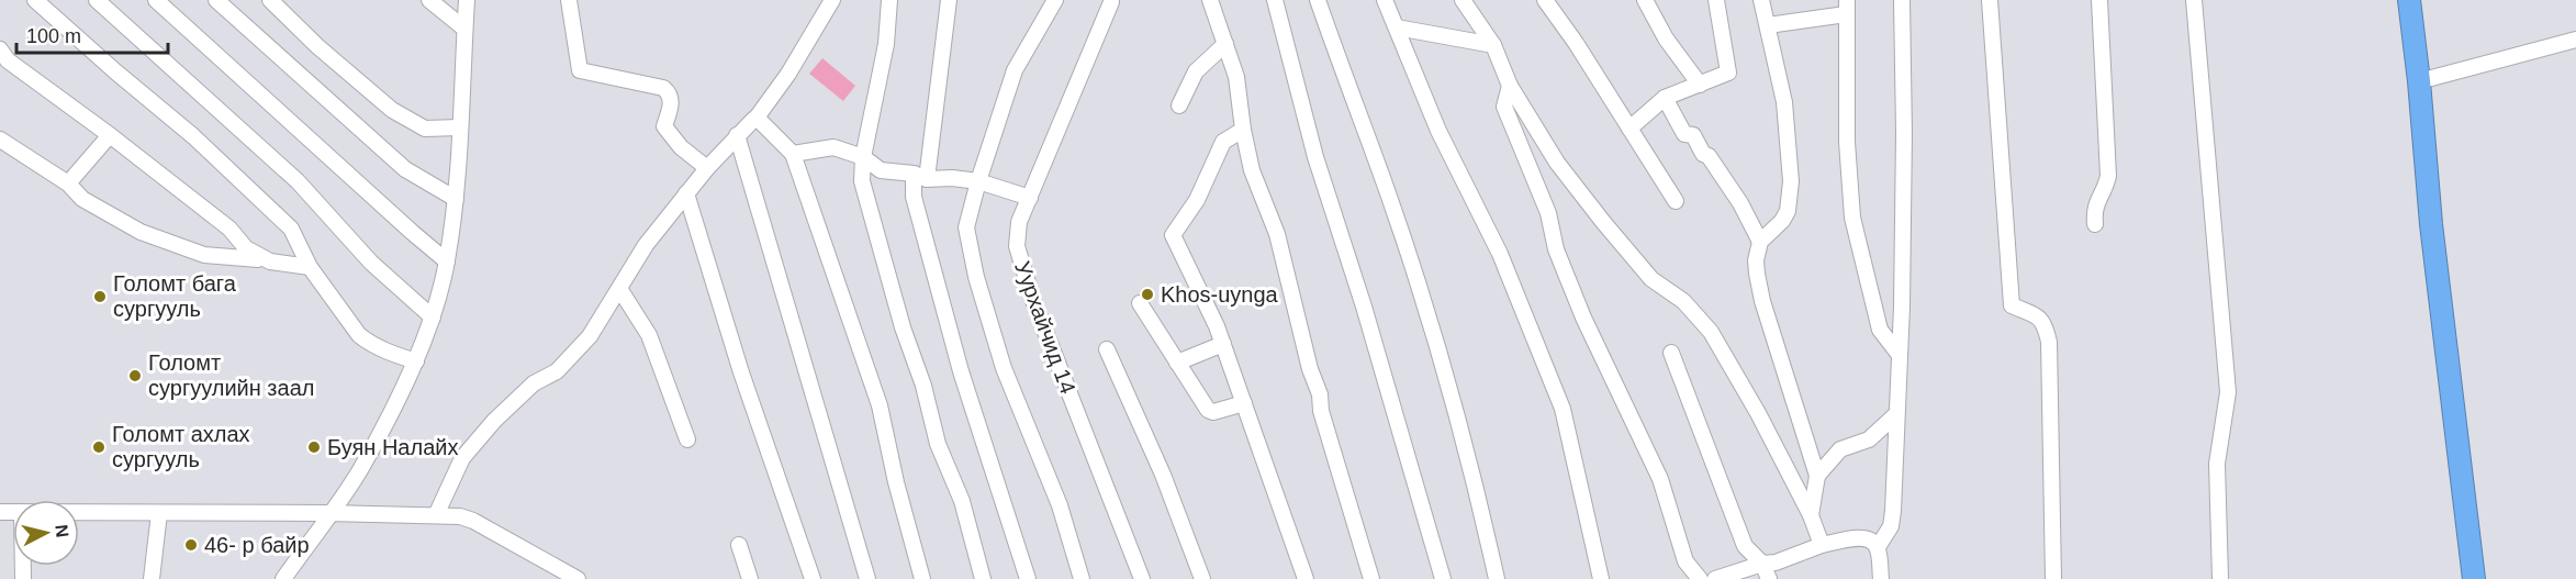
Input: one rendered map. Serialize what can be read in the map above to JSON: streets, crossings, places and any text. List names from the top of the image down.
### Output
{
  "streets": {
    "street": ["Уурхайчид 14"]
  },
  "places": [
    "Khos-uynga",
    "Голомт бага сургууль",
    "Голомт сургуулийн заал",
    "Голомт ахлах сургууль",
    "Буян Налайх",
    "46- р байр"
  ],
  "scale_bar": "100 m",
  "north": "right"
}
